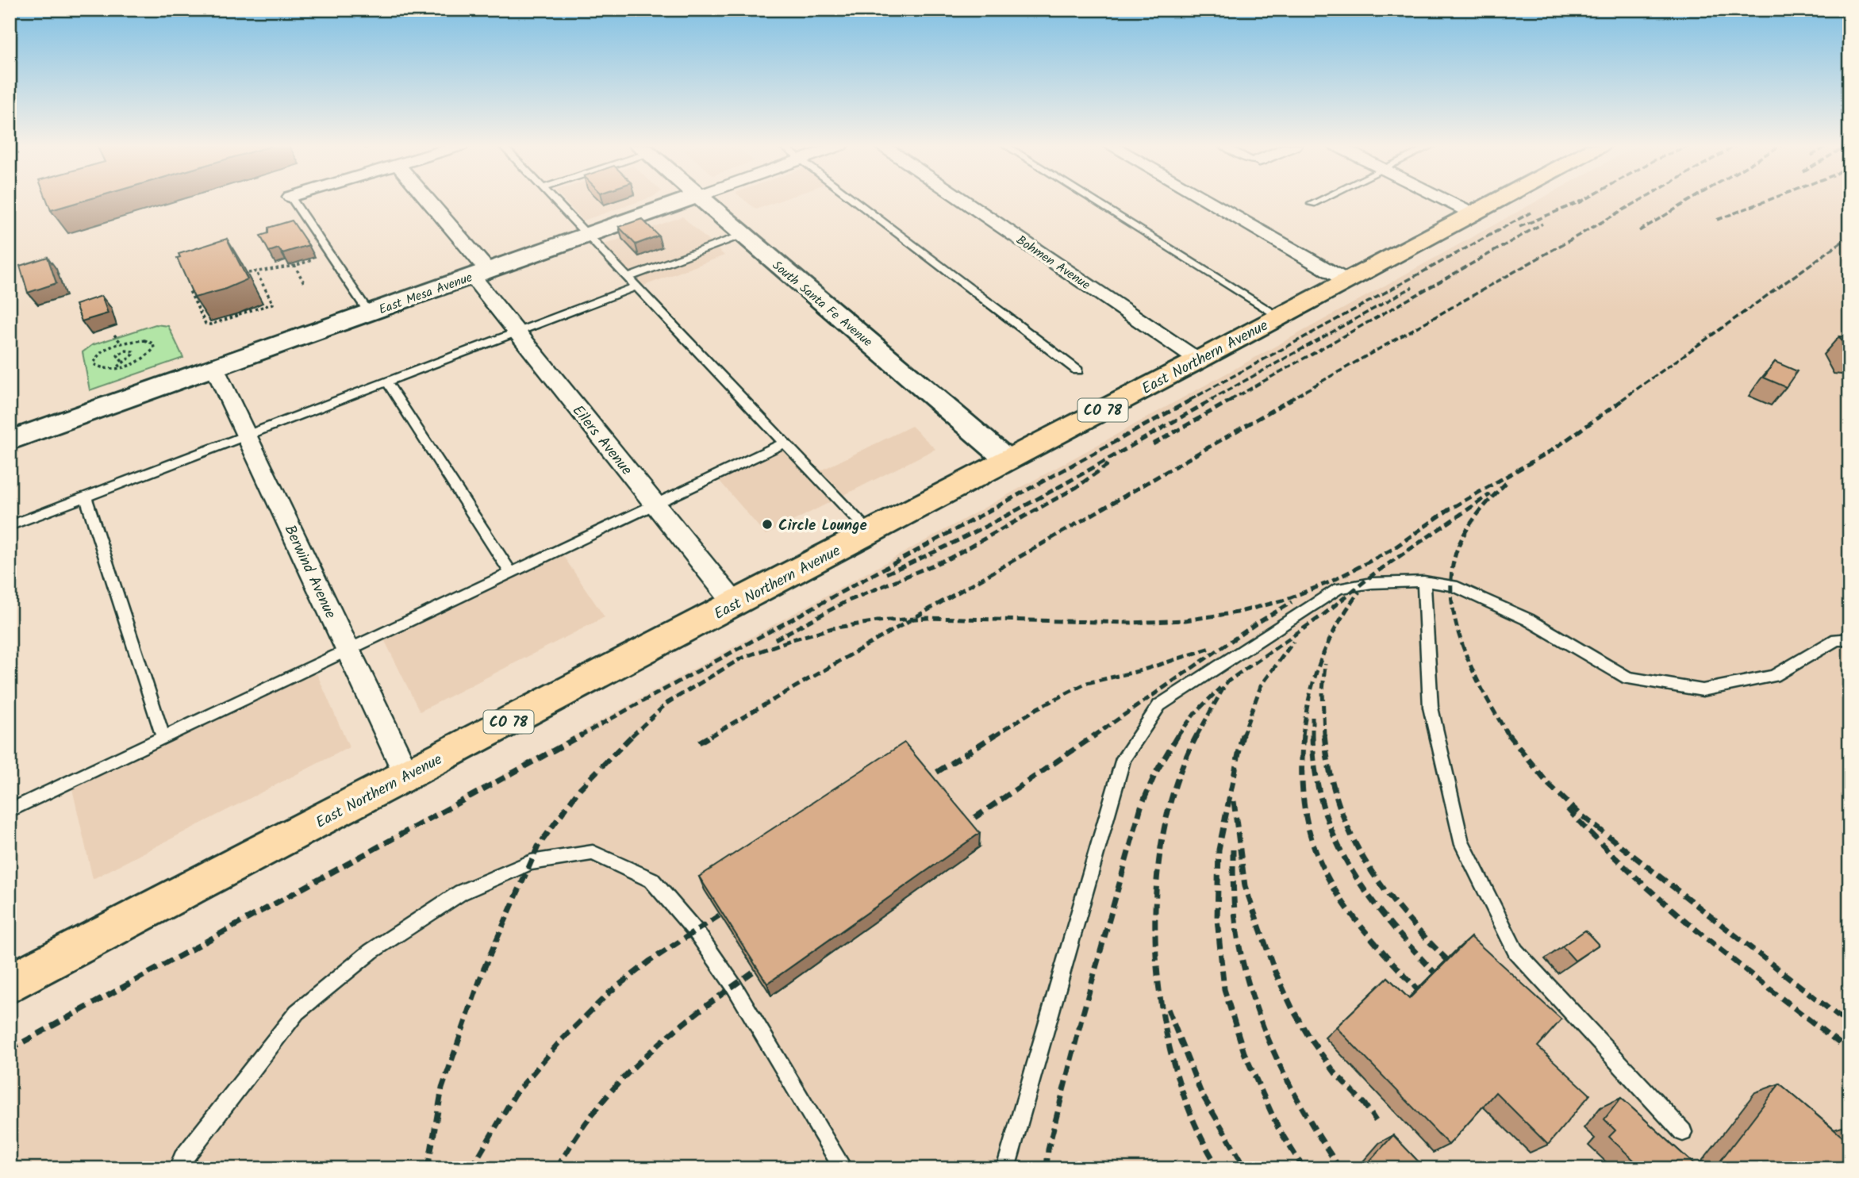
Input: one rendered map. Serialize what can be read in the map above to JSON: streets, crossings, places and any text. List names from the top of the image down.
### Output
{
  "streets": {
    "main road": ["East Northern Avenue", "CO 78"],
    "street": [
      "Bohmen Avenue",
      "East Mesa Avenue",
      "South Santa Fe Avenue",
      "Eilers Avenue",
      "Berwind Avenue"
    ]
  },
  "crossings": [
    ["Bohmen Avenue", "East Northern Avenue"],
    ["East Mesa Avenue", "Eilers Avenue"],
    ["East Mesa Avenue", "Berwind Avenue"],
    ["South Santa Fe Avenue", "East Northern Avenue"],
    ["East Northern Avenue", "Eilers Avenue"],
    ["East Northern Avenue", "Berwind Avenue"]
  ],
  "places": ["Circle Lounge"]
}
